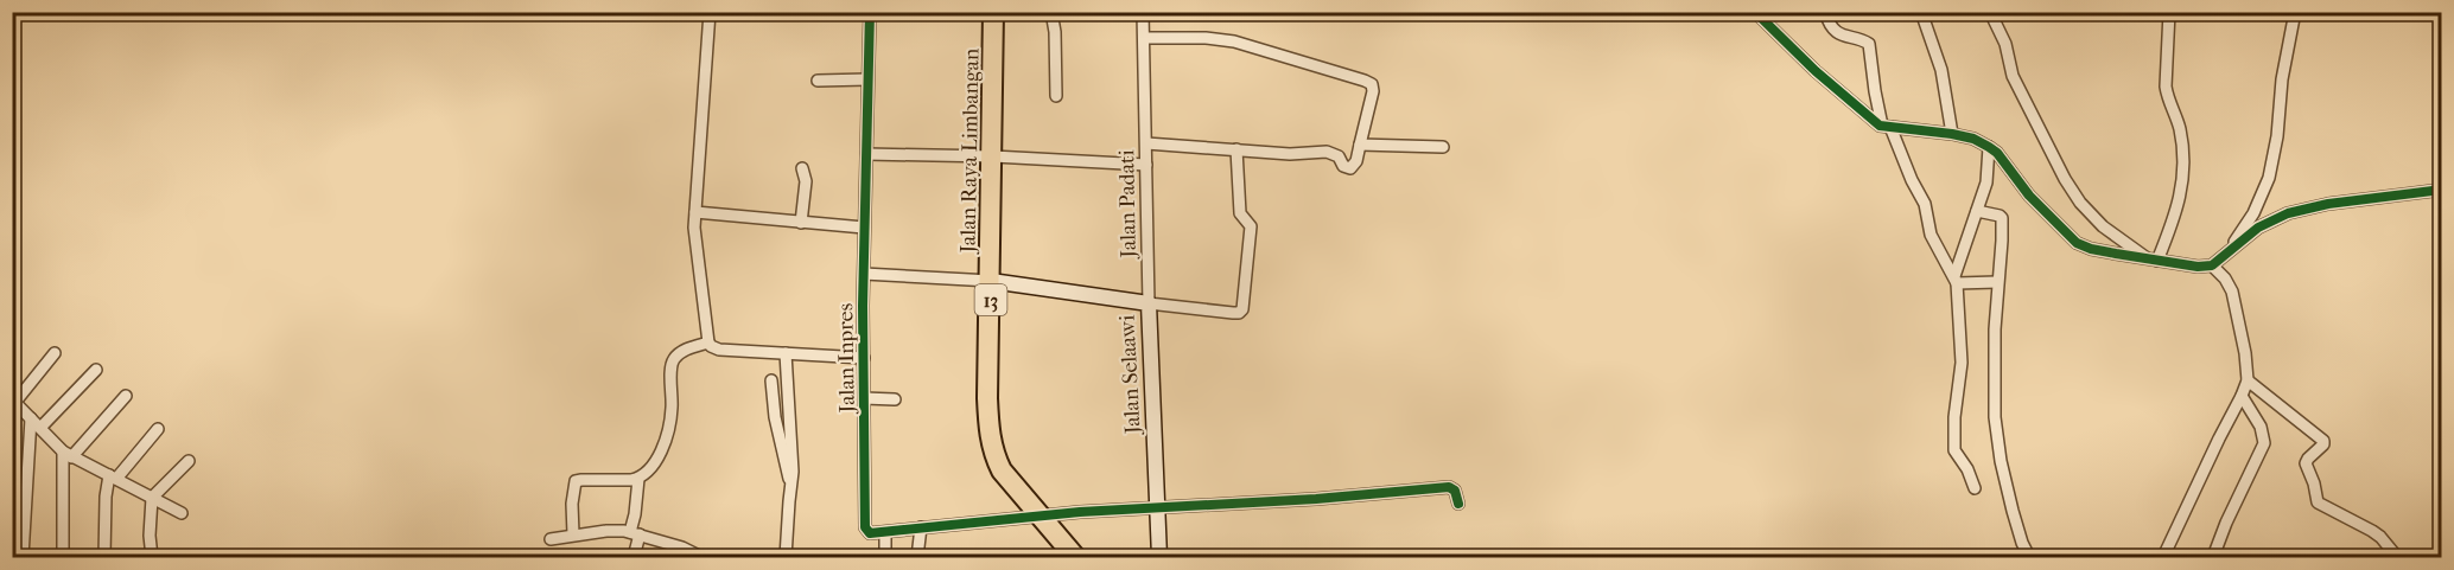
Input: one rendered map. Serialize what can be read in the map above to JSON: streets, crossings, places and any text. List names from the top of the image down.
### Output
{
  "streets": {
    "highway": ["Jalan Raya Limbangan", "13"],
    "street": ["Jalan Padati", "Jalan Inpres", "Jalan Selaawi"]
  },
  "crossings": [
    ["Jalan Raya Limbangan", "Jalan Selaawi"],
    ["Jalan Padati", "Jalan Selaawi"]
  ]
}
